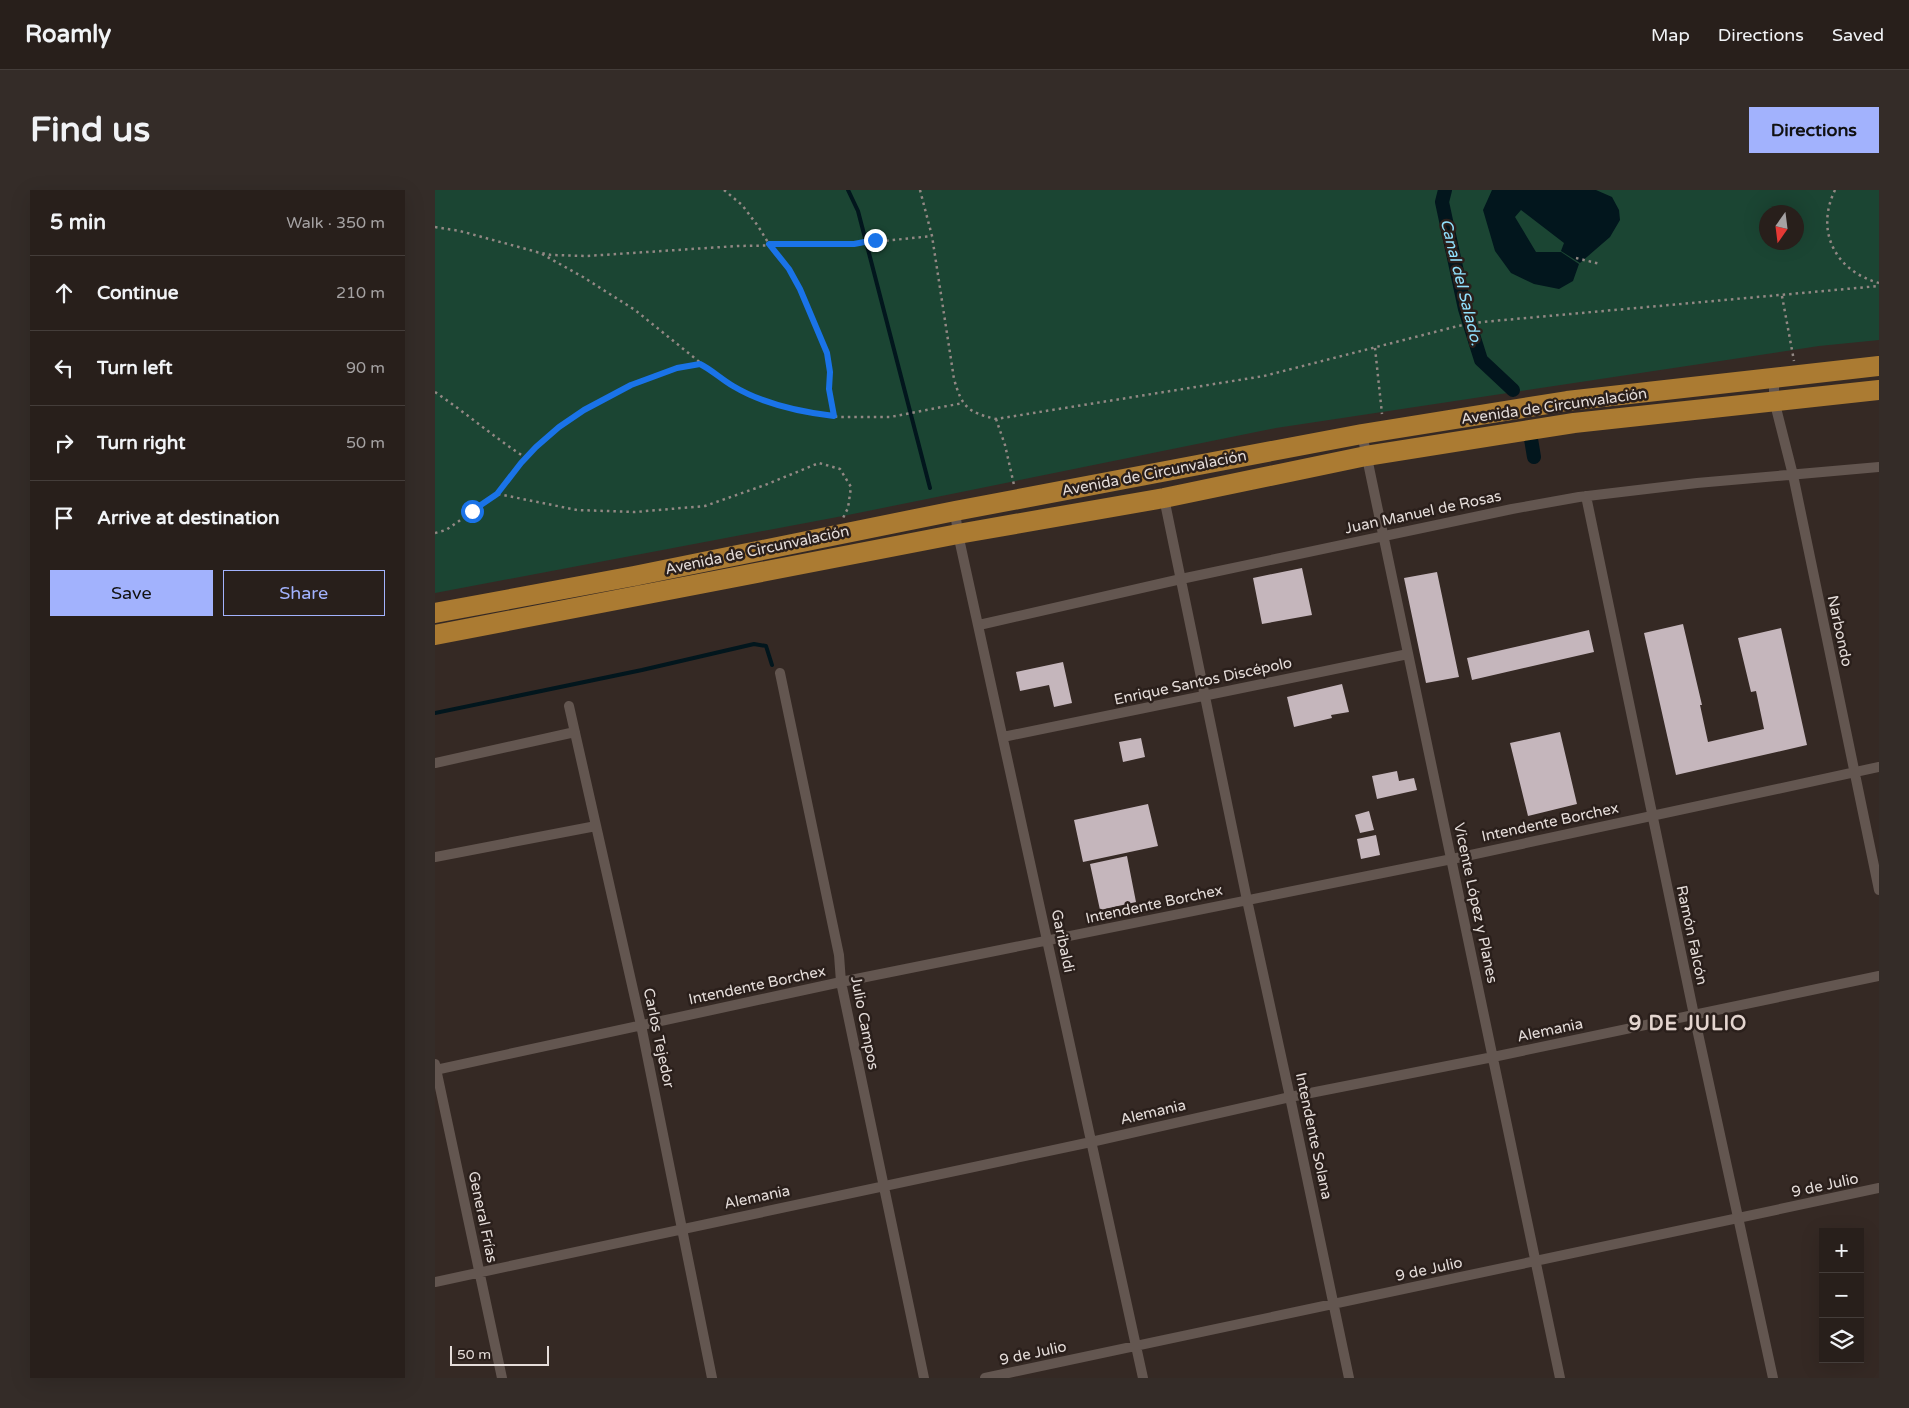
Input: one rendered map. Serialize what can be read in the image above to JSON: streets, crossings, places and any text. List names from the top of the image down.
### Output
{
  "streets": {
    "highway": ["Avenida de Circunvalación"],
    "street": [
      "Juan Manuel de Rosas",
      "Narbondo",
      "Enrique Santos Discépolo",
      "Intendente Borchex",
      "Vicente López y Planes",
      "Ramón Falcón",
      "Garibaldi",
      "Julio Campos",
      "Alemania",
      "Carlos Tejedor",
      "Intendente Solana",
      "9 de Julio",
      "General Frías"
    ]
  },
  "crossings": [
    ["Avenida de Circunvalación", "Narbondo"],
    ["Avenida de Circunvalación", "Vicente López y Planes"],
    ["Avenida de Circunvalación", "Garibaldi"],
    ["Avenida de Circunvalación", "Intendente Solana"],
    ["Juan Manuel de Rosas", "Narbondo"],
    ["Juan Manuel de Rosas", "Vicente López y Planes"],
    ["Juan Manuel de Rosas", "Ramón Falcón"],
    ["Juan Manuel de Rosas", "Garibaldi"],
    ["Juan Manuel de Rosas", "Intendente Solana"],
    ["Narbondo", "Intendente Borchex"],
    ["Enrique Santos Discépolo", "Vicente López y Planes"],
    ["Enrique Santos Discépolo", "Garibaldi"],
    ["Enrique Santos Discépolo", "Intendente Solana"],
    ["Intendente Borchex", "Vicente López y Planes"],
    ["Intendente Borchex", "Ramón Falcón"],
    ["Intendente Borchex", "Garibaldi"],
    ["Intendente Borchex", "Julio Campos"],
    ["Intendente Borchex", "Carlos Tejedor"],
    ["Intendente Borchex", "Intendente Solana"],
    ["Intendente Borchex", "General Frías"],
    ["Vicente López y Planes", "Alemania"],
    ["Vicente López y Planes", "9 de Julio"],
    ["Ramón Falcón", "Alemania"],
    ["Ramón Falcón", "9 de Julio"],
    ["Garibaldi", "Alemania"],
    ["Garibaldi", "9 de Julio"],
    ["Julio Campos", "Alemania"],
    ["Alemania", "Carlos Tejedor"],
    ["Alemania", "Intendente Solana"],
    ["Alemania", "General Frías"],
    ["Intendente Solana", "9 de Julio"]
  ],
  "districts": ["9 DE JULIO"],
  "water": ["Canal del Salado."],
  "scale_bar": "50 m",
  "north": "bottom",
  "page": {
    "header": "Roamly",
    "nav": ["Map", "Directions", "Saved"],
    "buttons": [
      "Directions",
      ["Save", "Share"]
    ],
    "title": "Find us",
    "heading": ["5 min", "Walk · 350 m"],
    "list": [
      ["Continue", "210 m"],
      ["Turn left", "90 m"],
      ["Turn right", "50 m"],
      "Arrive at destination"
    ],
    "map_buttons": ["+", "−"],
    "scale": "50 m"
  }
}
